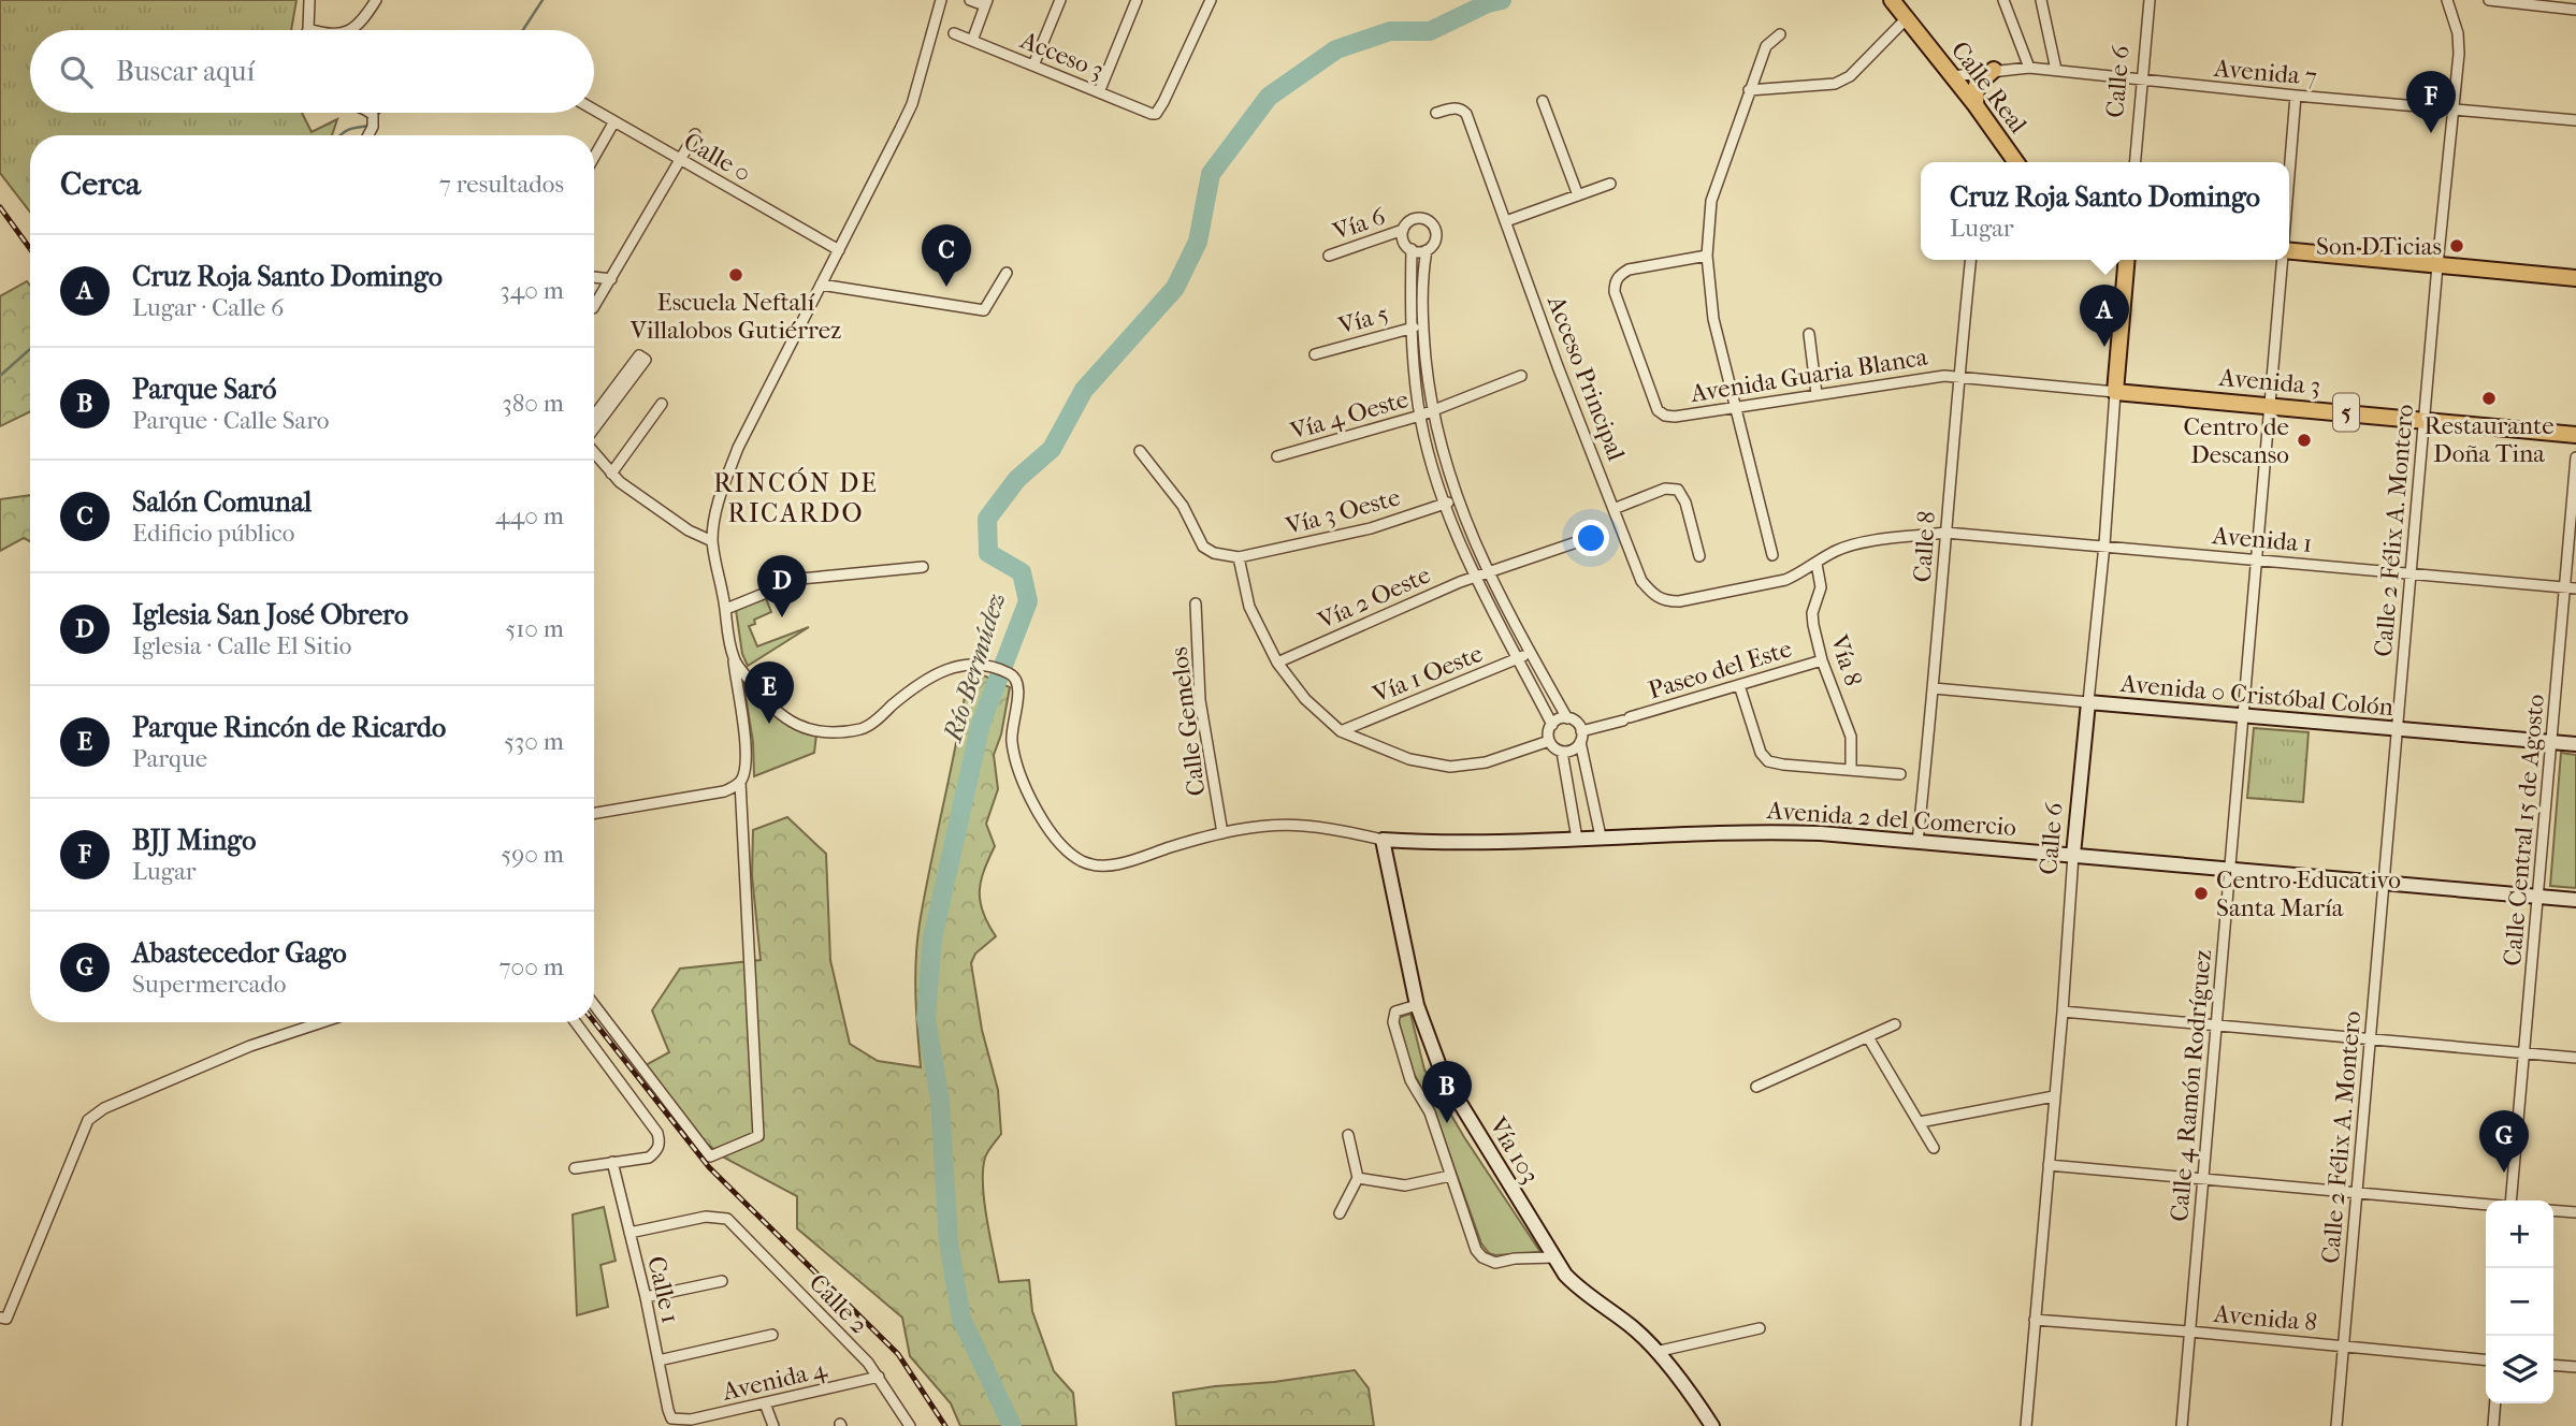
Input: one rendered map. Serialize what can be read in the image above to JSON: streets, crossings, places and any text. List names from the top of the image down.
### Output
{
  "streets": {
    "main road": [
      "Calle 6",
      "Calle Real",
      "Avenida 3",
      "5",
      "Avenida 0 Cristóbal Colón",
      "Avenida 2 del Comercio",
      "Vía 103"
    ],
    "street": [
      "Acceso 3",
      "Avenida 7",
      "Calle 0",
      "Vía 6",
      "Vía 5",
      "Avenida Guaria Blanca",
      "Acceso Principal",
      "Vía 4 Oeste",
      "Vía 3 Oeste",
      "Calle 2 Félix A. Montero",
      "Avenida 1",
      "Calle 8",
      "Vía 2 Oeste",
      "Vía 8",
      "Paseo del Este",
      "Vía 1 Oeste",
      "Calle Gemelos",
      "Calle Central 15 de Agosto",
      "Calle 4 Ramón Rodríguez",
      "Calle 1",
      "Calle 2",
      "Avenida 8",
      "Avenida 4"
    ]
  },
  "crossings": [
    ["Avenida 7", "Calle 6"],
    ["Avenida 7", "Calle Real"],
    ["Avenida 7", "Calle 2 Félix A. Montero"],
    ["Avenida 7", "Calle 4 Ramón Rodríguez"],
    ["Calle 6", "Avenida 3"],
    ["Calle 6", "Avenida 1"],
    ["Calle 6", "Avenida 0 Cristóbal Colón"],
    ["Calle 6", "Avenida 2 del Comercio"],
    ["Calle 6", "Avenida 8"],
    ["Avenida Guaria Blanca", "Avenida 3"],
    ["Avenida Guaria Blanca", "Calle 8"],
    ["Acceso Principal", "Avenida 1"],
    ["Acceso Principal", "Vía 8"],
    ["Avenida 3", "Calle 2 Félix A. Montero"],
    ["Avenida 3", "Calle 8"],
    ["Avenida 3", "Calle 4 Ramón Rodríguez"],
    ["Calle 2 Félix A. Montero", "Avenida 1"],
    ["Calle 2 Félix A. Montero", "Avenida 0 Cristóbal Colón"],
    ["Calle 2 Félix A. Montero", "Avenida 2 del Comercio"],
    ["Calle 2 Félix A. Montero", "Avenida 8"],
    ["Avenida 1", "Calle 8"],
    ["Avenida 1", "Vía 8"],
    ["Avenida 1", "Calle Central 15 de Agosto"],
    ["Avenida 1", "Calle 4 Ramón Rodríguez"],
    ["Calle 8", "Avenida 0 Cristóbal Colón"],
    ["Calle 8", "Avenida 2 del Comercio"],
    ["Vía 8", "Paseo del Este"],
    ["Avenida 0 Cristóbal Colón", "Calle Central 15 de Agosto"],
    ["Avenida 0 Cristóbal Colón", "Calle 4 Ramón Rodríguez"],
    ["Avenida 2 del Comercio", "Calle Central 15 de Agosto"],
    ["Avenida 2 del Comercio", "Calle 4 Ramón Rodríguez"],
    ["Avenida 2 del Comercio", "Vía 103"],
    ["Calle 4 Ramón Rodríguez", "Avenida 8"],
    ["Calle 1", "Calle 2"],
    ["Calle 1", "Avenida 4"],
    ["Calle 2", "Avenida 4"]
  ],
  "districts": ["RINCÓN DE RICARDO"],
  "water": ["Río Bermúdez"],
  "places": [
    "Son DTicias",
    "Escuela Neftalí Villalobos Gutiérrez",
    "Restaurante Doña Tina",
    "Centro de Descanso",
    "Centro Educativo Santa María"
  ],
  "page": {
    "search": "Buscar aquí",
    "pins": [
      "F",
      "C",
      "A",
      "D",
      "E",
      "B",
      "G"
    ],
    "heading": ["Cerca", "7 resultados"],
    "popup": ["Cruz Roja Santo Domingo", "Lugar"],
    "list": [
      {
        "mark": "A",
        "name": "Cruz Roja Santo Domingo",
        "note": "Lugar · Calle 6",
        "value": "340 m"
      },
      {
        "mark": "B",
        "name": "Parque Saró",
        "note": "Parque · Calle Saro",
        "value": "380 m"
      },
      {
        "mark": "C",
        "name": "Salón Comunal",
        "note": "Edificio público",
        "value": "440 m"
      },
      {
        "mark": "D",
        "name": "Iglesia San José Obrero",
        "note": "Iglesia · Calle El Sitio",
        "value": "510 m"
      },
      {
        "mark": "E",
        "name": "Parque Rincón de Ricardo",
        "note": "Parque",
        "value": "530 m"
      },
      {
        "mark": "F",
        "name": "BJJ Mingo",
        "note": "Lugar",
        "value": "590 m"
      },
      {
        "mark": "G",
        "name": "Abastecedor Gago",
        "note": "Supermercado",
        "value": "700 m"
      }
    ],
    "map_buttons": ["+", "−"]
  }
}
